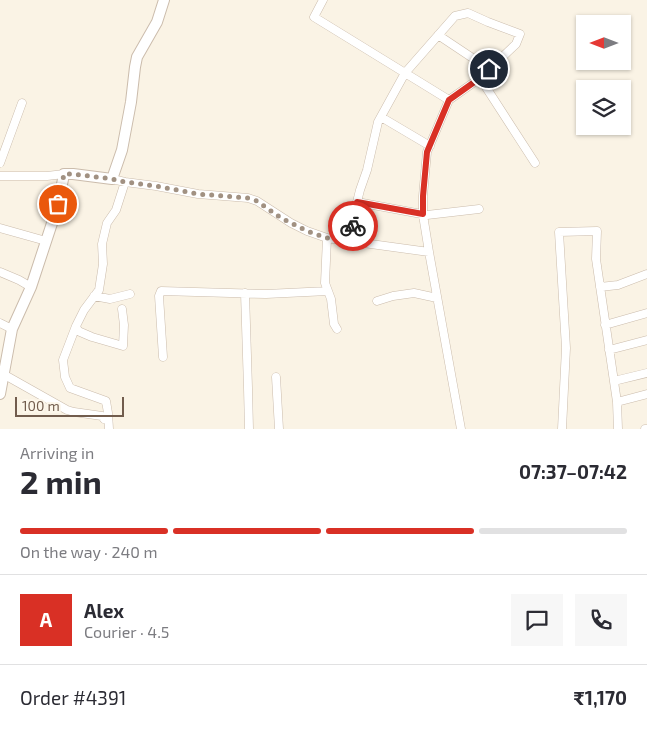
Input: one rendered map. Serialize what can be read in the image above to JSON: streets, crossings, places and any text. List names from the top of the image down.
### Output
{
  "scale_bar": "100 m",
  "north": "left",
  "page": {
    "scale": "100 m",
    "heading": ["2 min", "Arriving in", "07:37–07:42"],
    "panel": [
      "Alex",
      "Courier · 4.5",
      "Order #4391",
      "₹1,170"
    ],
    "bar": "On the way · 240 m",
    "round": "A"
  }
}
